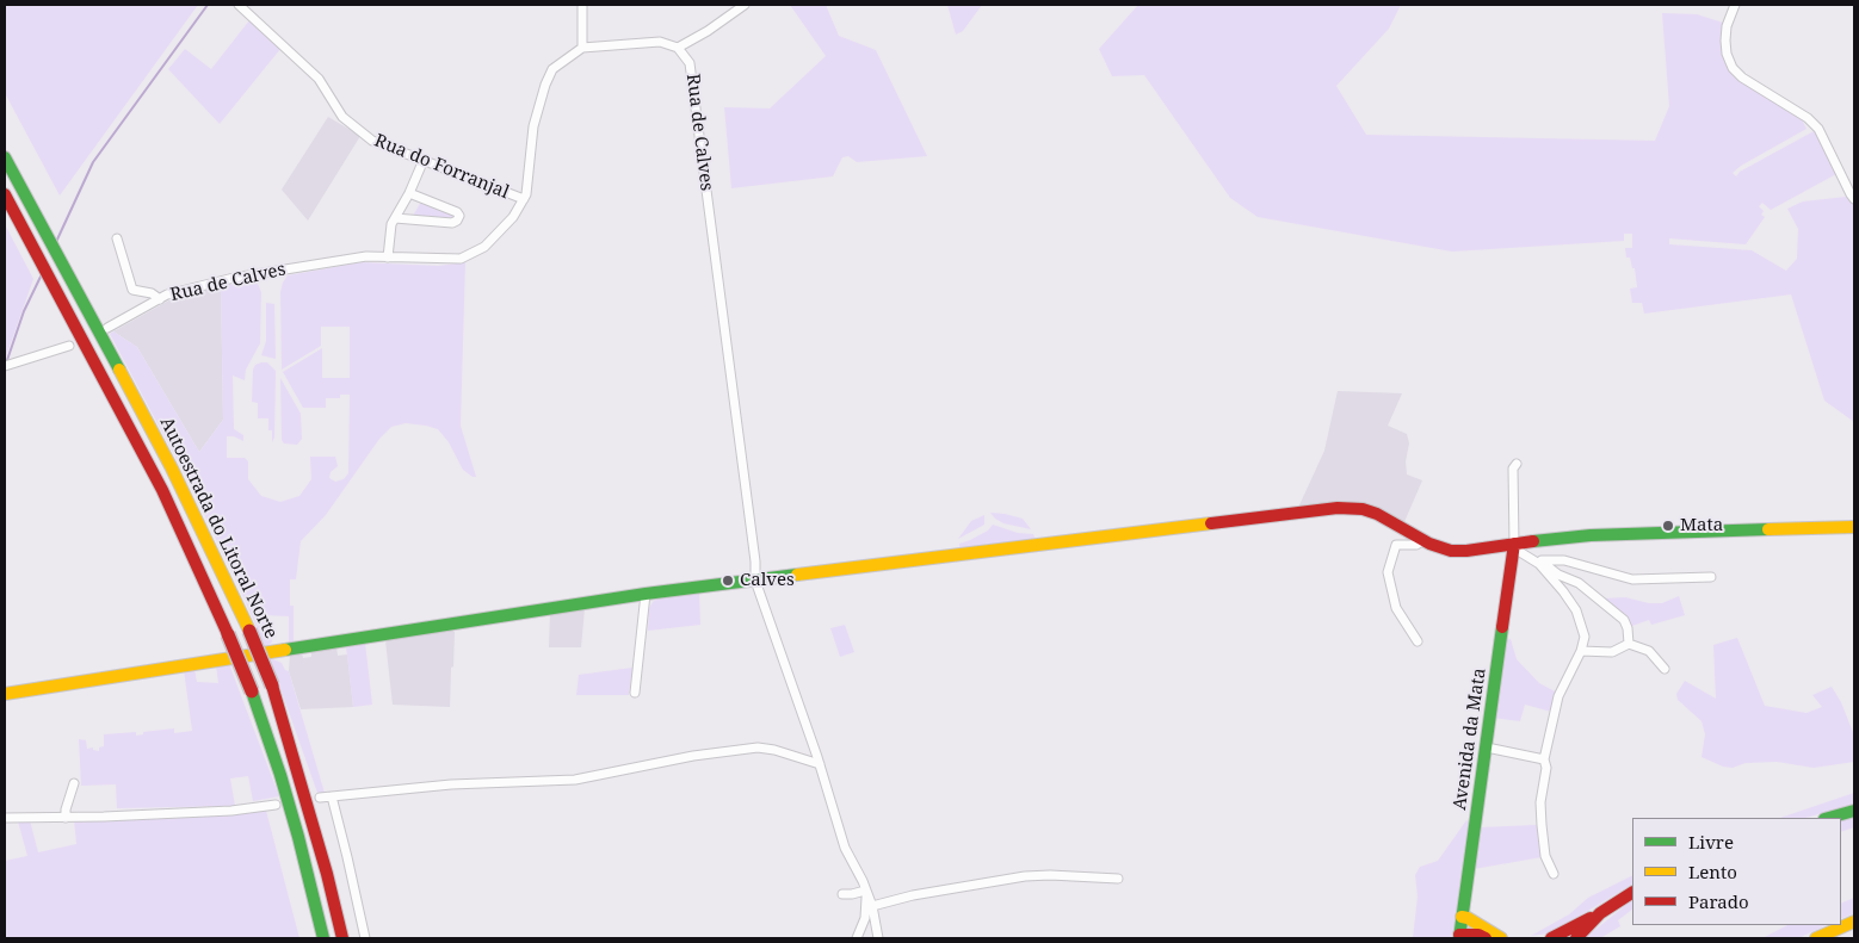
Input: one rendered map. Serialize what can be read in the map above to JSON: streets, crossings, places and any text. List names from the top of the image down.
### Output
{
  "streets": {
    "main road": ["Autoestrada do Litoral Norte", "Avenida da Mata"],
    "street": ["Rua de Calves", "Rua do Forranjal"]
  },
  "crossings": [
    ["Rua de Calves", "Rua do Forranjal"]
  ],
  "places": ["Mata", "Calves"],
  "legend": ["Livre", "Lento", "Parado"]
}
